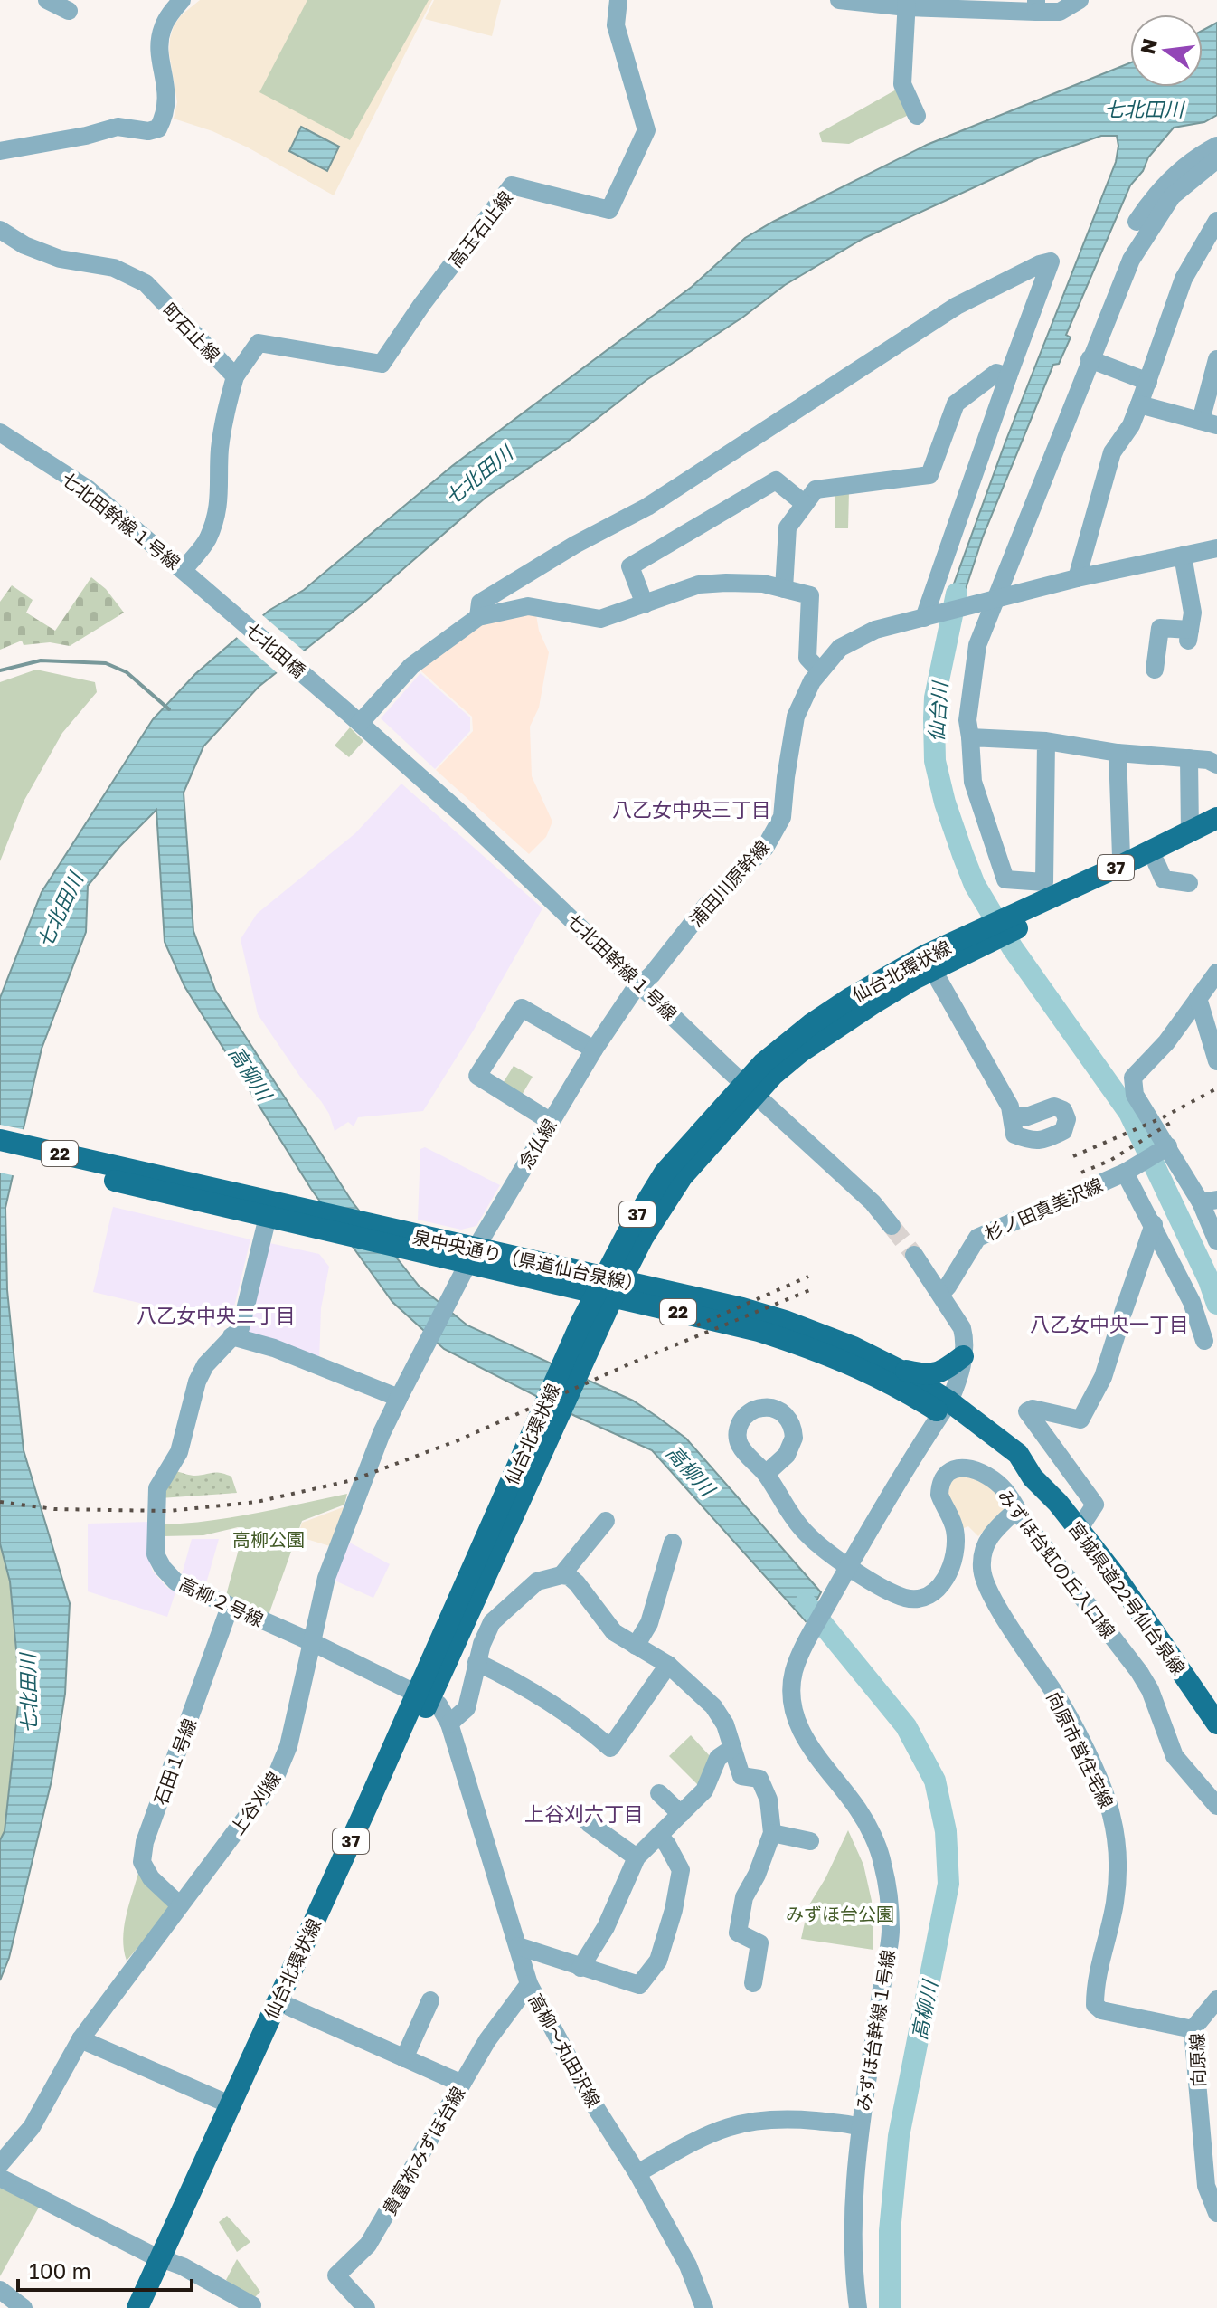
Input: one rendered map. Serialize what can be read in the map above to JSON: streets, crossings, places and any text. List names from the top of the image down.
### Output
{
  "streets": {
    "main road": [
      "37",
      "仙台北環状線",
      "22",
      "泉中央通り（県道仙台泉線）",
      "宮城県道22号仙台泉線"
    ],
    "street": [
      "高玉石止線",
      "町石止線",
      "七北田幹線１号線",
      "七北田橋",
      "浦田川原幹線",
      "念仏線",
      "杉ノ田真美沢線",
      "みずほ台虹の丘入口線",
      "高柳２号線",
      "向原市営住宅線",
      "石田１号線",
      "上谷刈線",
      "みずほ台幹線１号線",
      "高柳～丸田沢線",
      "向原線",
      "貴富祢みずほ台線"
    ]
  },
  "crossings": [
    ["高玉石止線", "町石止線"],
    ["町石止線", "七北田幹線１号線"],
    ["七北田幹線１号線", "七北田橋"],
    ["七北田幹線１号線", "浦田川原幹線"],
    ["七北田幹線１号線", "仙台北環状線"],
    ["七北田幹線１号線", "念仏線"],
    ["浦田川原幹線", "念仏線"],
    ["仙台北環状線", "泉中央通り（県道仙台泉線）"],
    ["仙台北環状線", "高柳２号線"],
    ["仙台北環状線", "高柳～丸田沢線"],
    ["念仏線", "泉中央通り（県道仙台泉線）"],
    ["念仏線", "上谷刈線"],
    ["22", "泉中央通り（県道仙台泉線）"],
    ["22", "高柳２号線"],
    ["泉中央通り（県道仙台泉線）", "宮城県道22号仙台泉線"],
    ["みずほ台虹の丘入口線", "向原市営住宅線"],
    ["みずほ台虹の丘入口線", "みずほ台幹線１号線"],
    ["高柳２号線", "石田１号線"],
    ["高柳２号線", "上谷刈線"],
    ["高柳２号線", "高柳～丸田沢線"],
    ["向原市営住宅線", "向原線"],
    ["石田１号線", "上谷刈線"],
    ["高柳～丸田沢線", "貴富祢みずほ台線"]
  ],
  "districts": [
    "八乙女中央三丁目",
    "八乙女中央二丁目",
    "八乙女中央一丁目",
    "上谷刈六丁目"
  ],
  "water": ["七北田川", "仙台川", "高柳川"],
  "parks": ["高柳公園", "みずほ台公園"],
  "scale_bar": "100 m",
  "north": "left"
}
